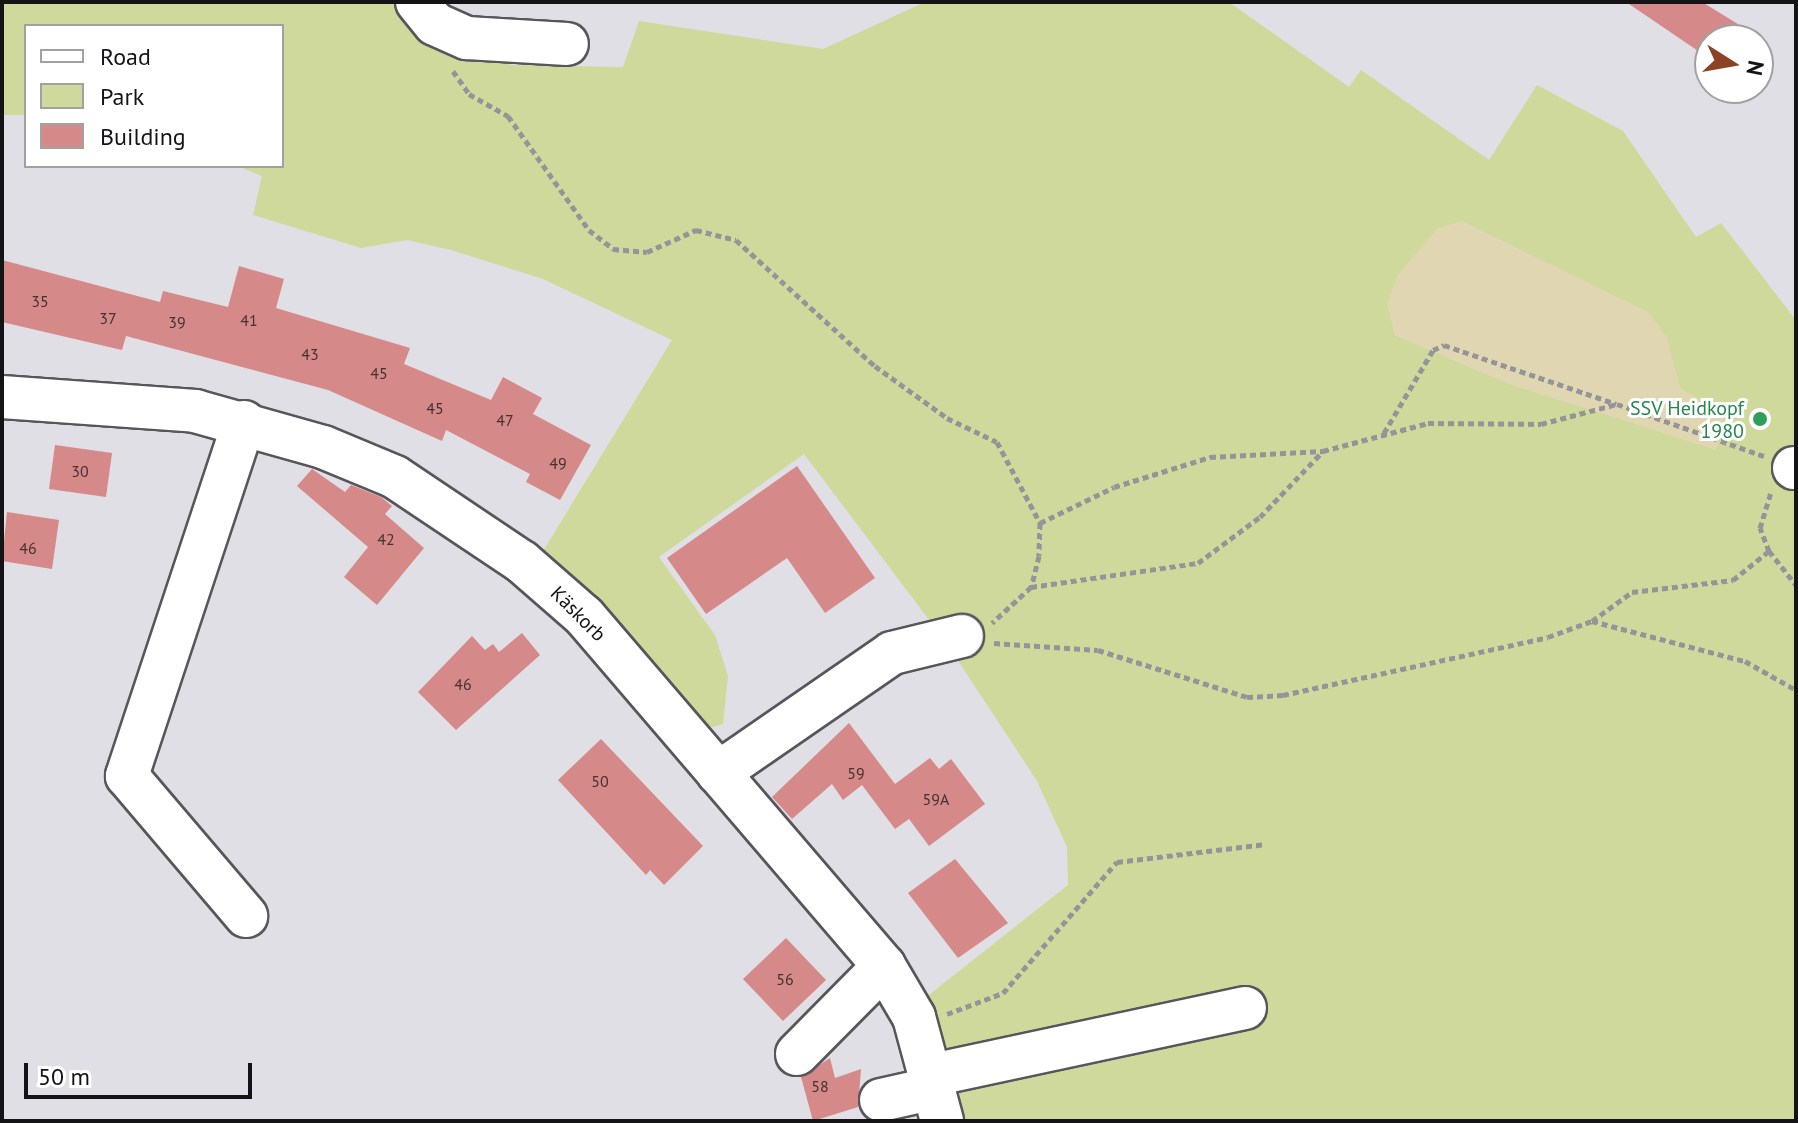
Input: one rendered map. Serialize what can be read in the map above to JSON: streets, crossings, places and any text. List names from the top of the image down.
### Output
{
  "streets": {
    "street": ["Käskorb"]
  },
  "places": ["SSV Heidkopf 1980"],
  "house_numbers": [
    "35",
    "37",
    "41",
    "39",
    "43",
    "45",
    "45",
    "47",
    "49",
    "30",
    "42",
    "46",
    "46",
    "59",
    "50",
    "59A",
    "56",
    "58"
  ],
  "legend": ["Road", "Park", "Building"],
  "scale_bar": "50 m",
  "north": "right"
}
